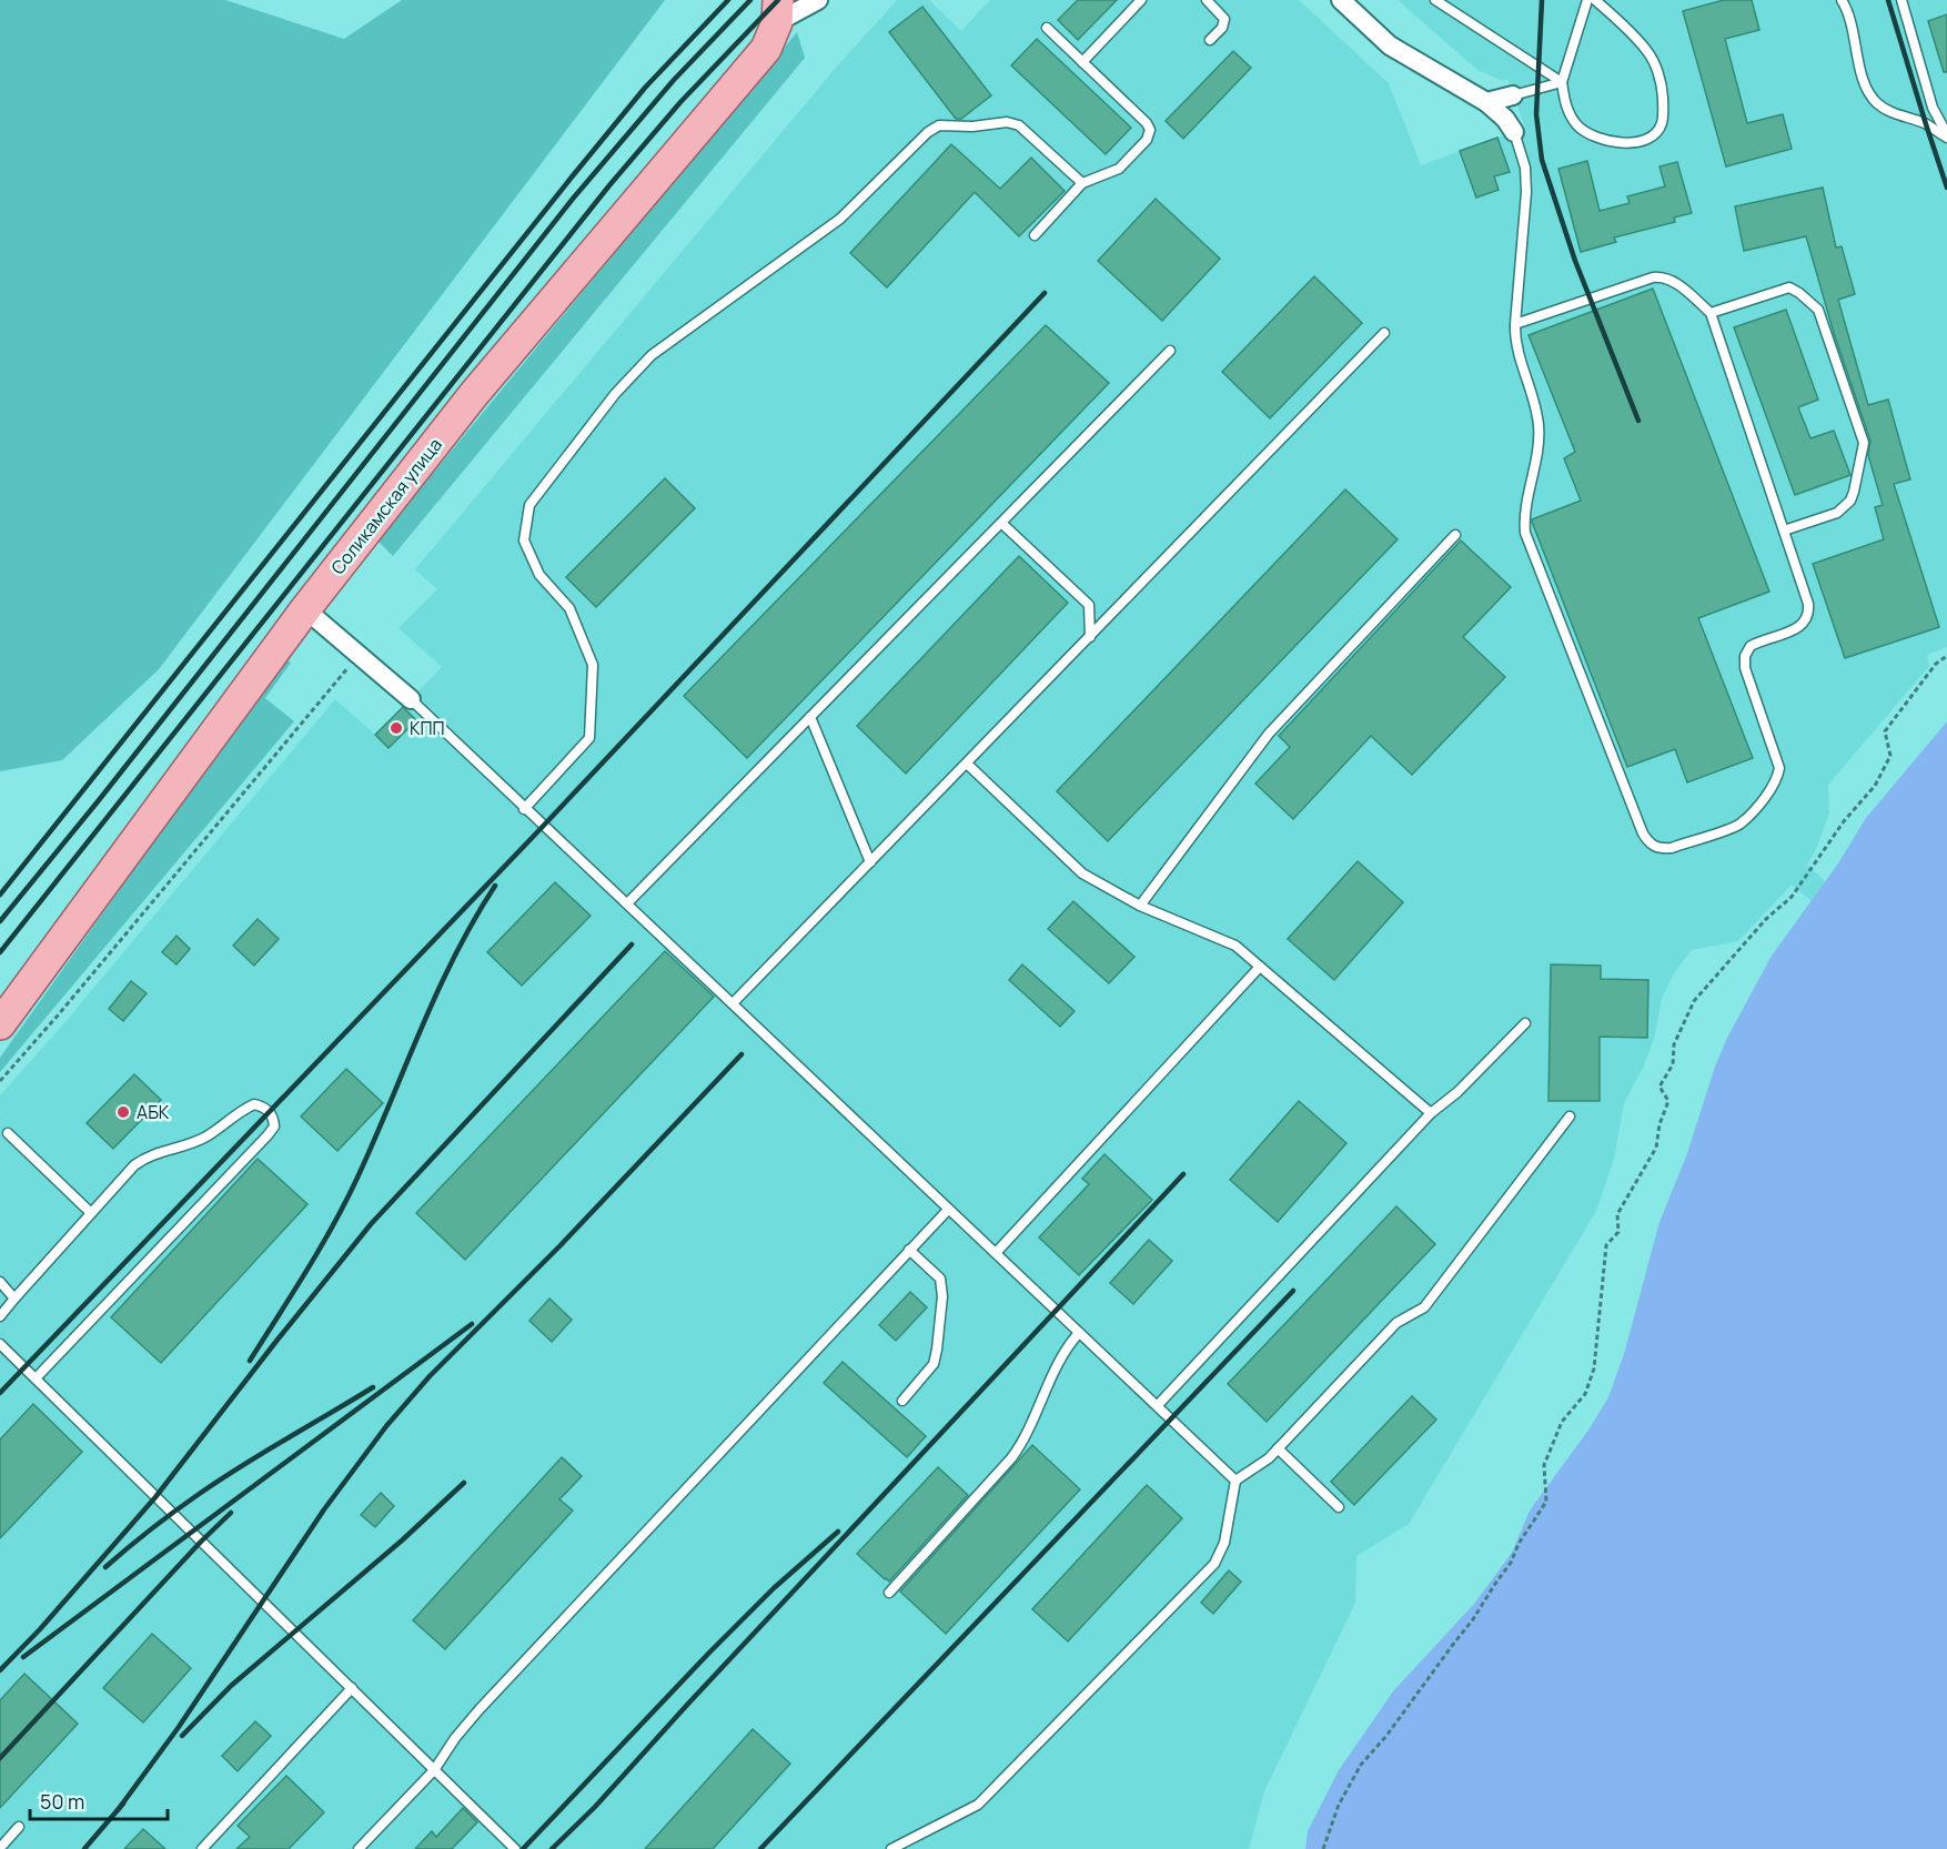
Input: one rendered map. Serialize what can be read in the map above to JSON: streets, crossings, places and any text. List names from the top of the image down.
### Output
{
  "streets": {
    "main road": ["Соликамская улица"]
  },
  "places": ["КПП", "АБК"],
  "scale_bar": "50 m"
}
